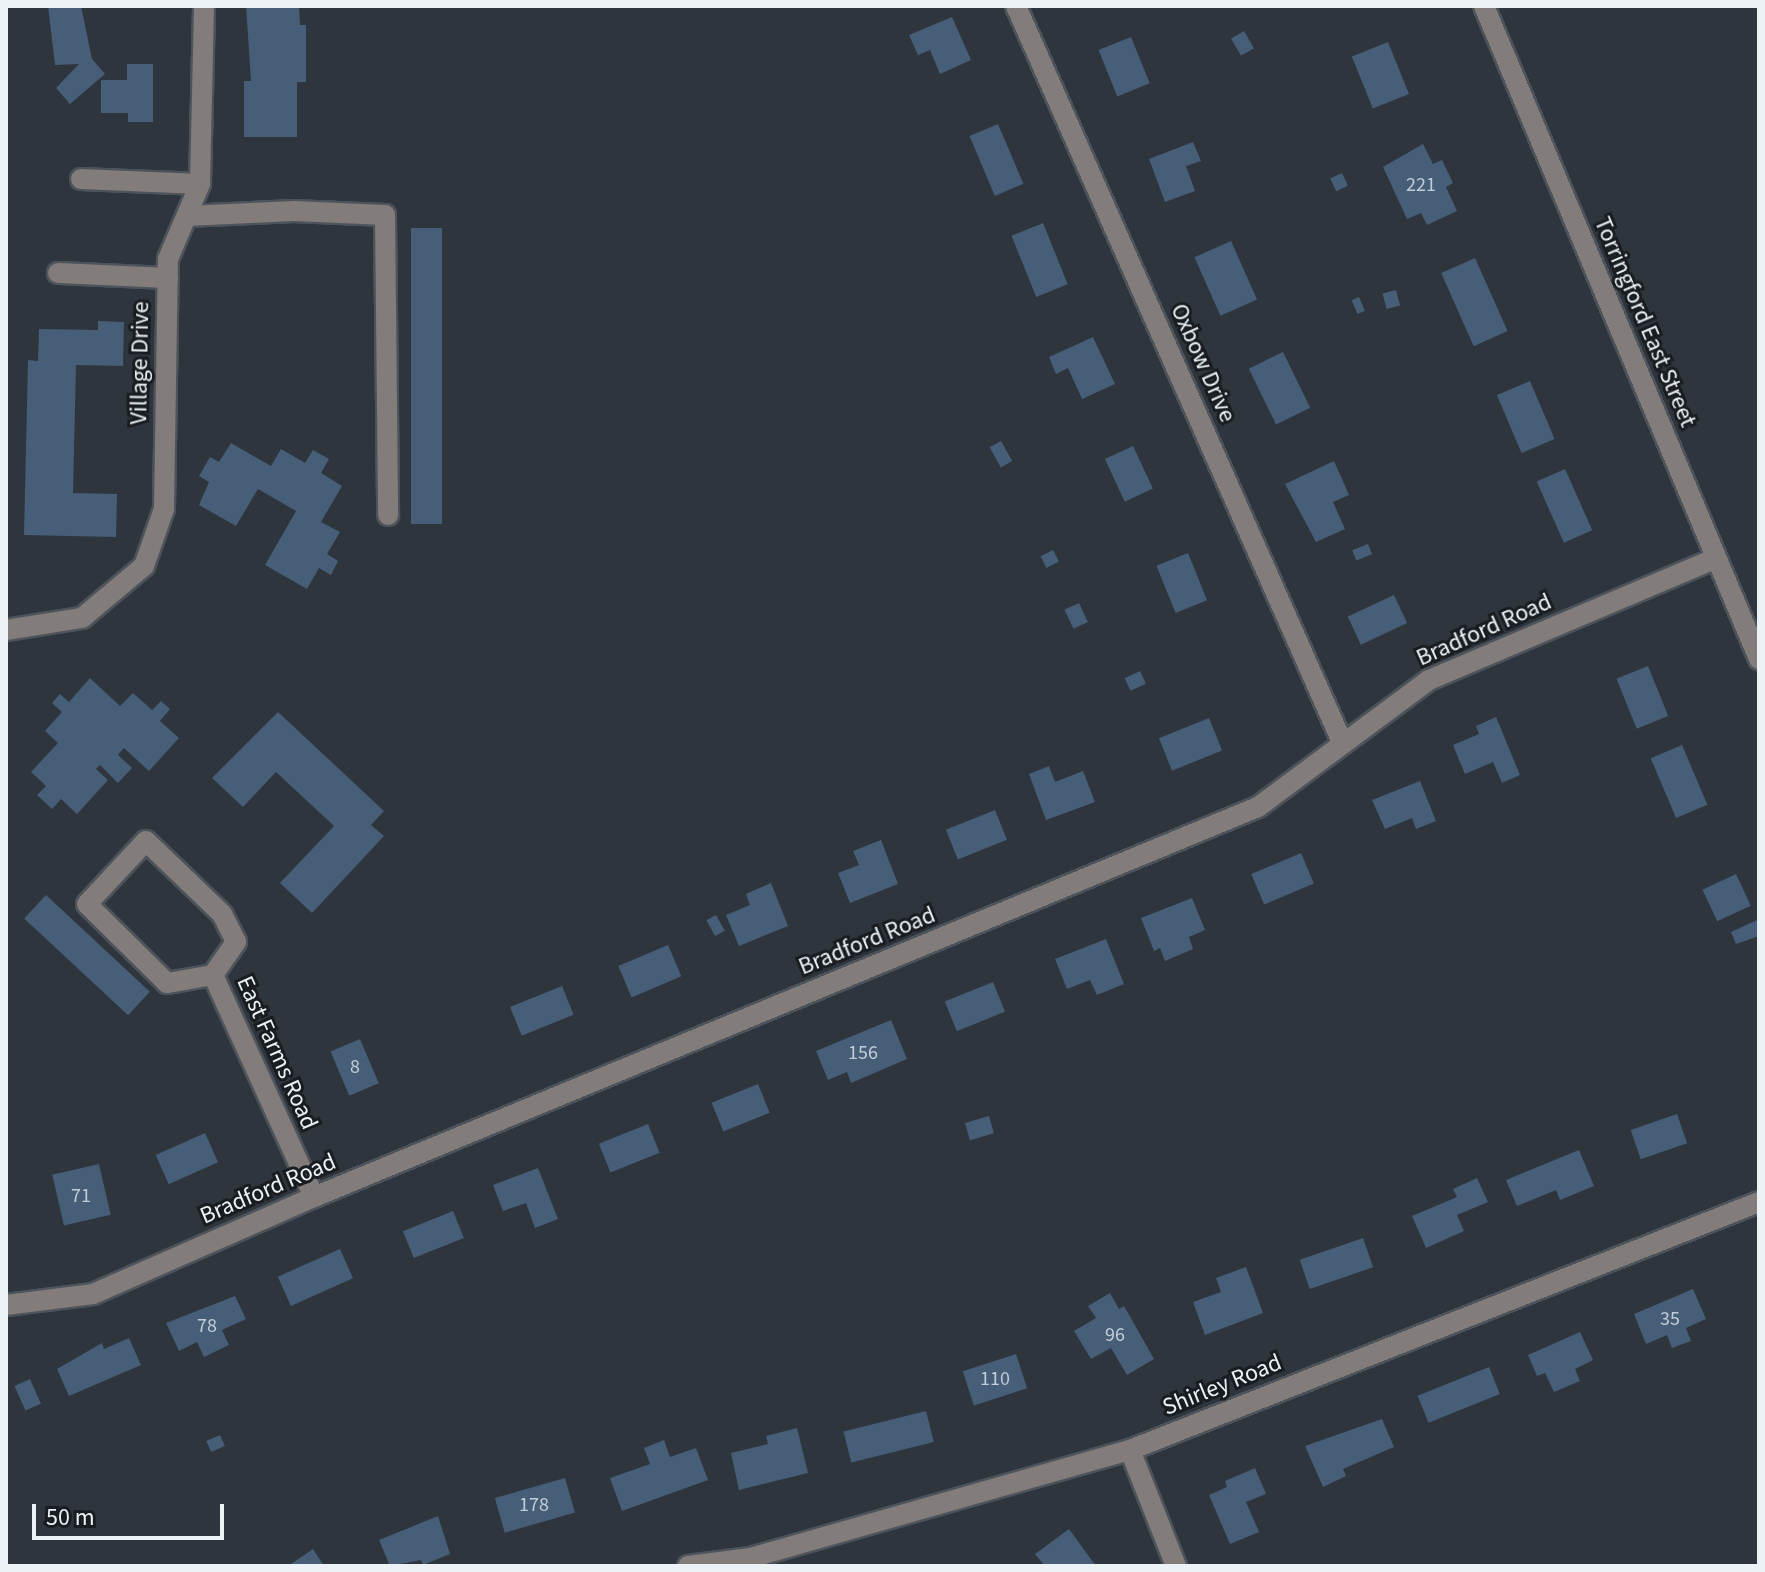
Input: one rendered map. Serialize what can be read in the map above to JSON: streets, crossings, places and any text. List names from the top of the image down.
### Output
{
  "streets": {
    "street": [
      "Torringford East Street",
      "Village Drive",
      "Oxbow Drive",
      "Bradford Road",
      "East Farms Road",
      "Shirley Road"
    ]
  },
  "crossings": [
    ["Torringford East Street", "Bradford Road"],
    ["Oxbow Drive", "Bradford Road"],
    ["Bradford Road", "East Farms Road"]
  ],
  "house_numbers": [
    "221",
    "156",
    "8",
    "71",
    "35",
    "78",
    "96",
    "110",
    "178"
  ],
  "scale_bar": "50 m"
}
